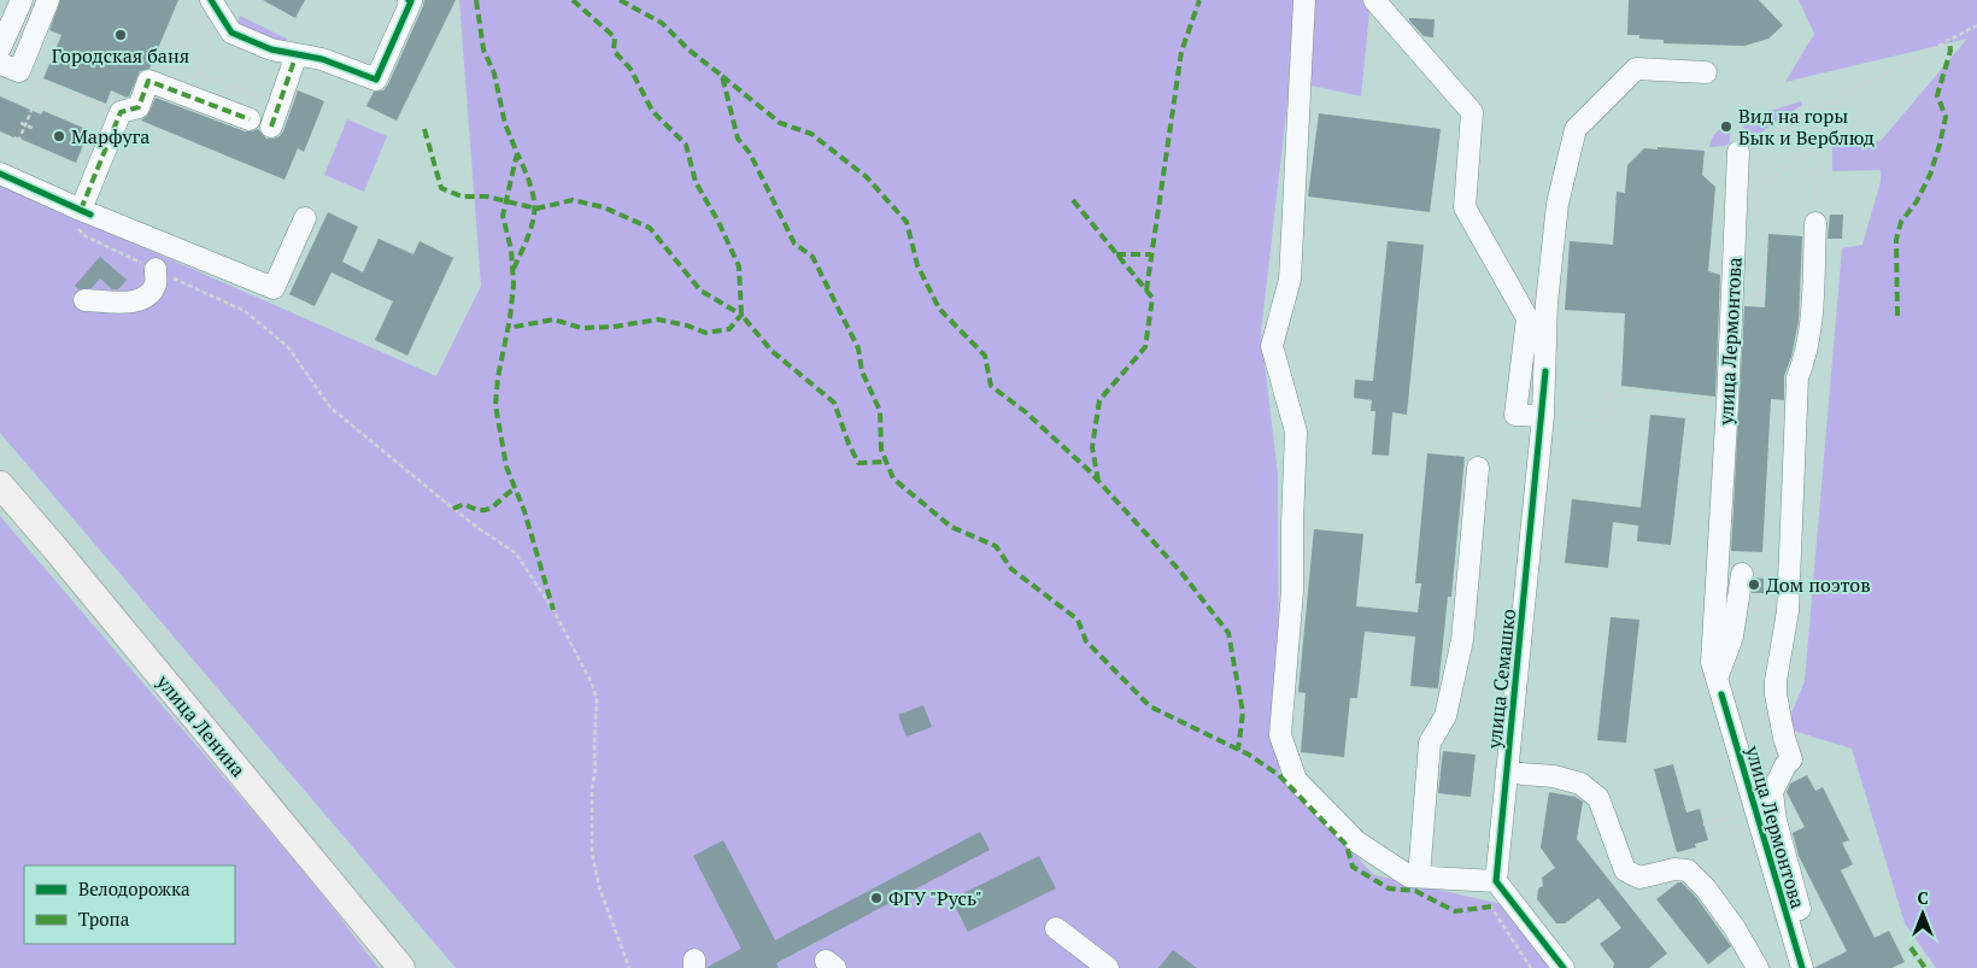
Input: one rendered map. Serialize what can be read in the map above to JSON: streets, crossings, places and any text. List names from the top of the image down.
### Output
{
  "streets": {
    "main road": ["улица Ленина"],
    "street": ["улица Лермонтова", "улица Семашко"]
  },
  "places": [
    "Городская баня",
    "Вид на горы Бык и Верблюд",
    "Марфуга",
    "Дом поэтов",
    "ФГУ \"Русь\""
  ],
  "legend": ["Велодорожка", "Тропа"],
  "north": "top"
}
